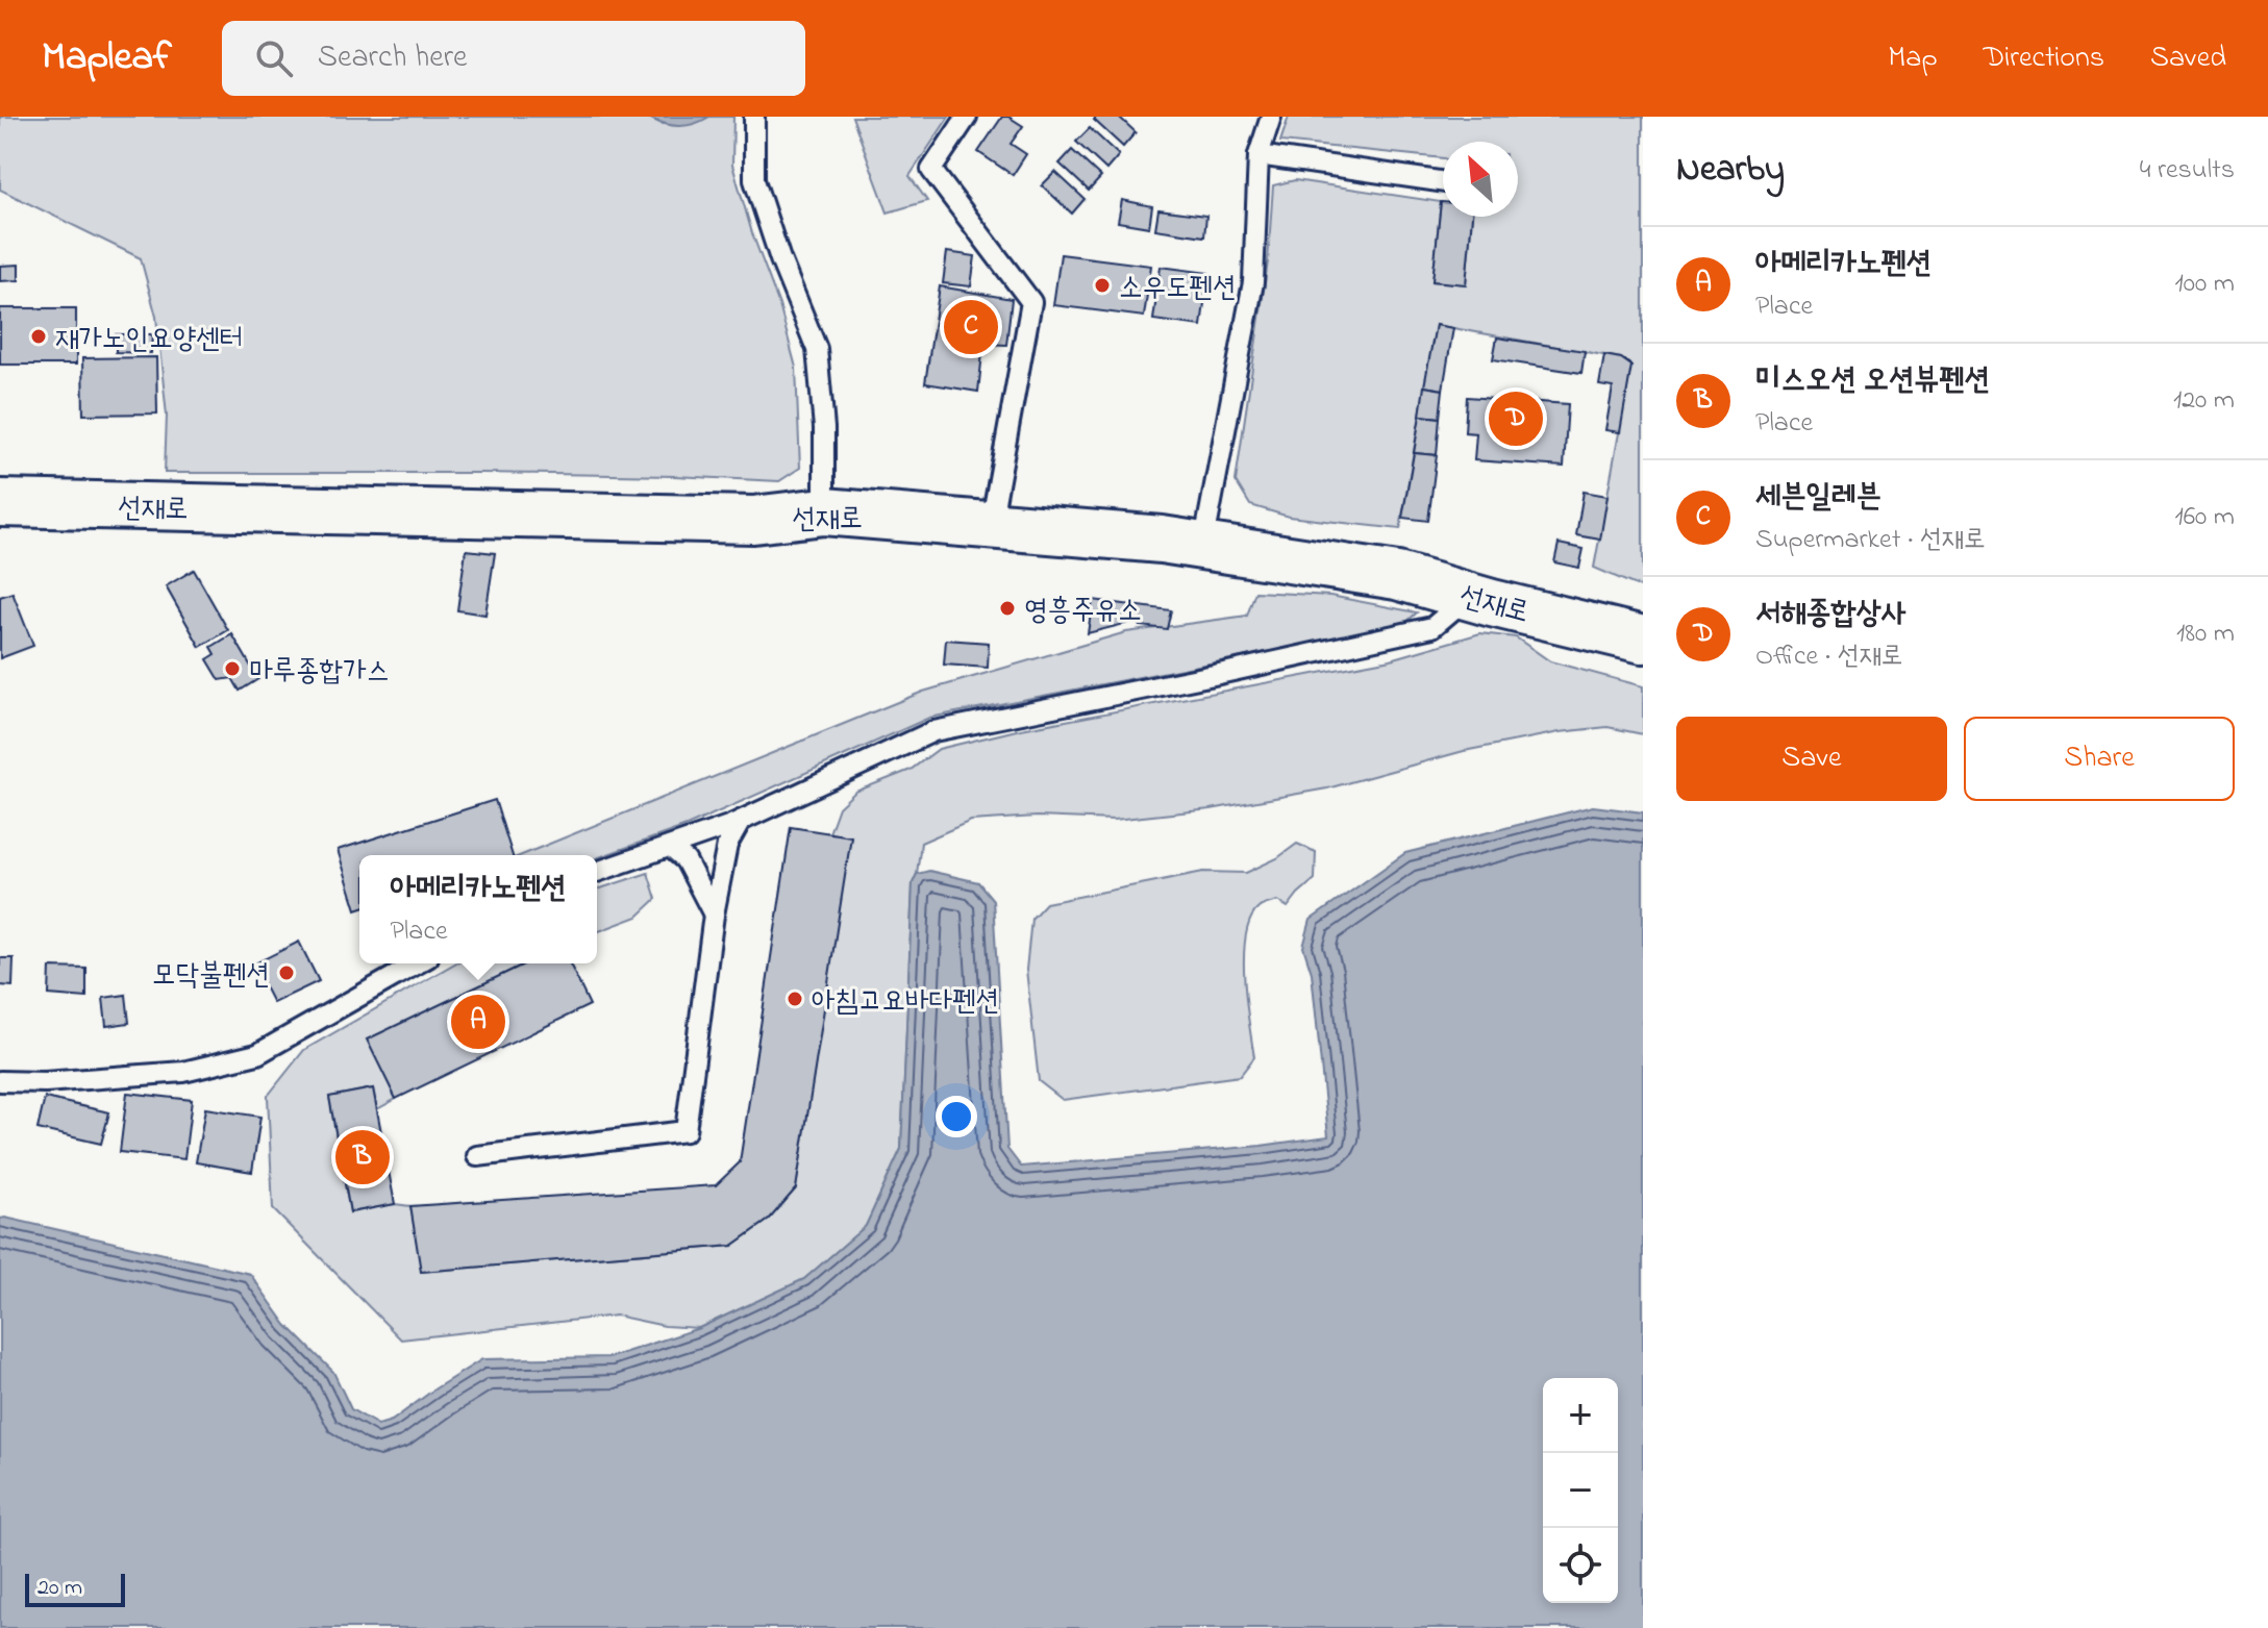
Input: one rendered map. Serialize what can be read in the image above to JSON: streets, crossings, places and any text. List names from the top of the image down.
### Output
{
  "streets": {
    "street": ["선재로"]
  },
  "places": [
    "소우도펜션",
    "재가노인요양센터",
    "영흥주유소",
    "마루종합가스",
    "모닥불펜션",
    "아침고요바다펜션"
  ],
  "scale_bar": "20 m",
  "north": "top left",
  "page": {
    "header": "Mapleaf",
    "search": "Search here",
    "nav": ["Map", "Directions", "Saved"],
    "heading": ["Nearby", "4 results"],
    "list": [
      {
        "mark": "A",
        "name": "아메리카노펜션",
        "note": "Place",
        "value": "100 m"
      },
      {
        "mark": "B",
        "name": "미스오션 오션뷰펜션",
        "note": "Place",
        "value": "120 m"
      },
      {
        "mark": "C",
        "name": "세븐일레븐",
        "note": "Supermarket · 선재로",
        "value": "160 m"
      },
      {
        "mark": "D",
        "name": "서해종합상사",
        "note": "Office · 선재로",
        "value": "180 m"
      }
    ],
    "pins": [
      "C",
      "D",
      "A",
      "B"
    ],
    "buttons": ["Save", "Share"],
    "popup": ["아메리카노펜션", "Place"],
    "map_buttons": ["+", "−"],
    "scale": "20 m"
  }
}
